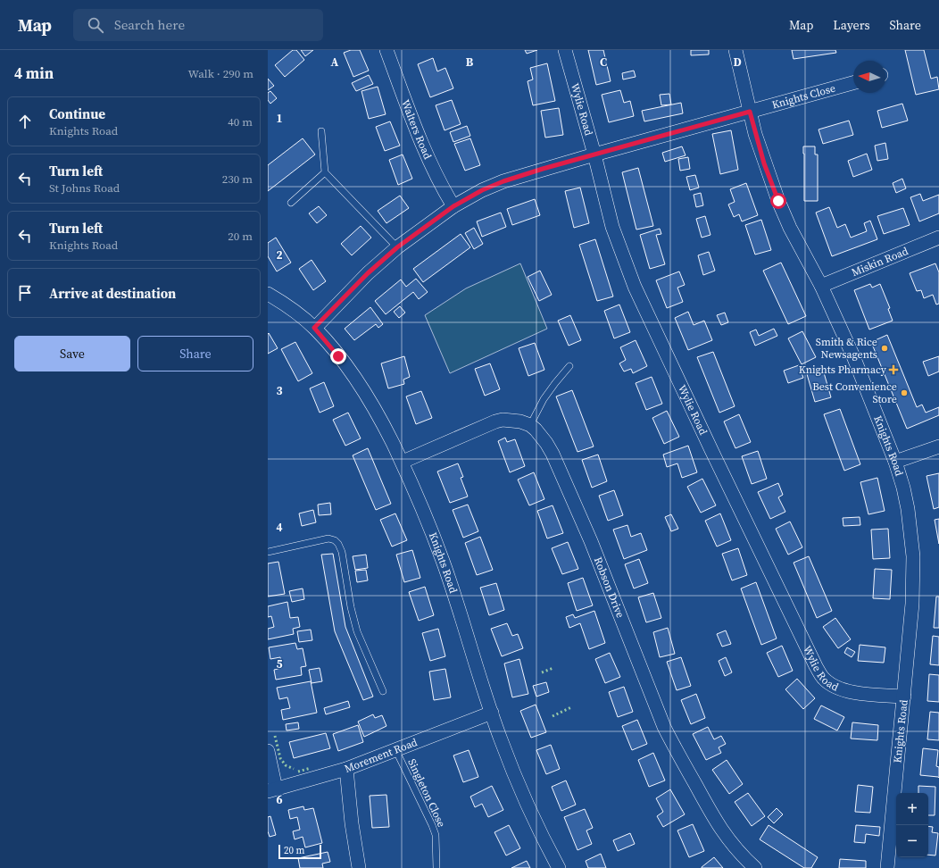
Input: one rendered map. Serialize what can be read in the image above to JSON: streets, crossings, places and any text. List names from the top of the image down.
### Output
{
  "streets": {
    "street": [
      "Knights Close",
      "Wylie Road",
      "Walters Road",
      "Miskin Road",
      "Knights Road",
      "Robson Drive",
      "Morement Road"
    ],
    "lane": ["Singleton Close"]
  },
  "crossings": [
    ["Knights Close", "Wylie Road"],
    ["Knights Close", "Walters Road"],
    ["Knights Close", "Knights Road"],
    ["Wylie Road", "Knights Road"],
    ["Miskin Road", "Knights Road"],
    ["Knights Road", "Robson Drive"],
    ["Knights Road", "Morement Road"],
    ["Morement Road", "Singleton Close"]
  ],
  "places": {
    "other": ["Smith & Rice Newsagents", "Best Convenience Store"],
    "health": ["Knights Pharmacy"]
  },
  "scale_bar": "20 m",
  "north": "left",
  "page": {
    "header": "Map",
    "search": "Search here",
    "nav": ["Map", "Layers", "Share"],
    "heading": ["4 min", "Walk · 290 m"],
    "list": [
      ["Continue", "Knights Road", "40 m"],
      ["Turn left", "St Johns Road", "230 m"],
      ["Turn left", "Knights Road", "20 m"],
      "Arrive at destination"
    ],
    "buttons": ["Save", "Share"],
    "map_buttons": ["+", "−"],
    "scale": "20 m"
  },
  "grid": {
    "columns": [
      "A",
      "B",
      "C",
      "D"
    ],
    "rows": [
      "1",
      "2",
      "3",
      "4",
      "5",
      "6"
    ]
  }
}
